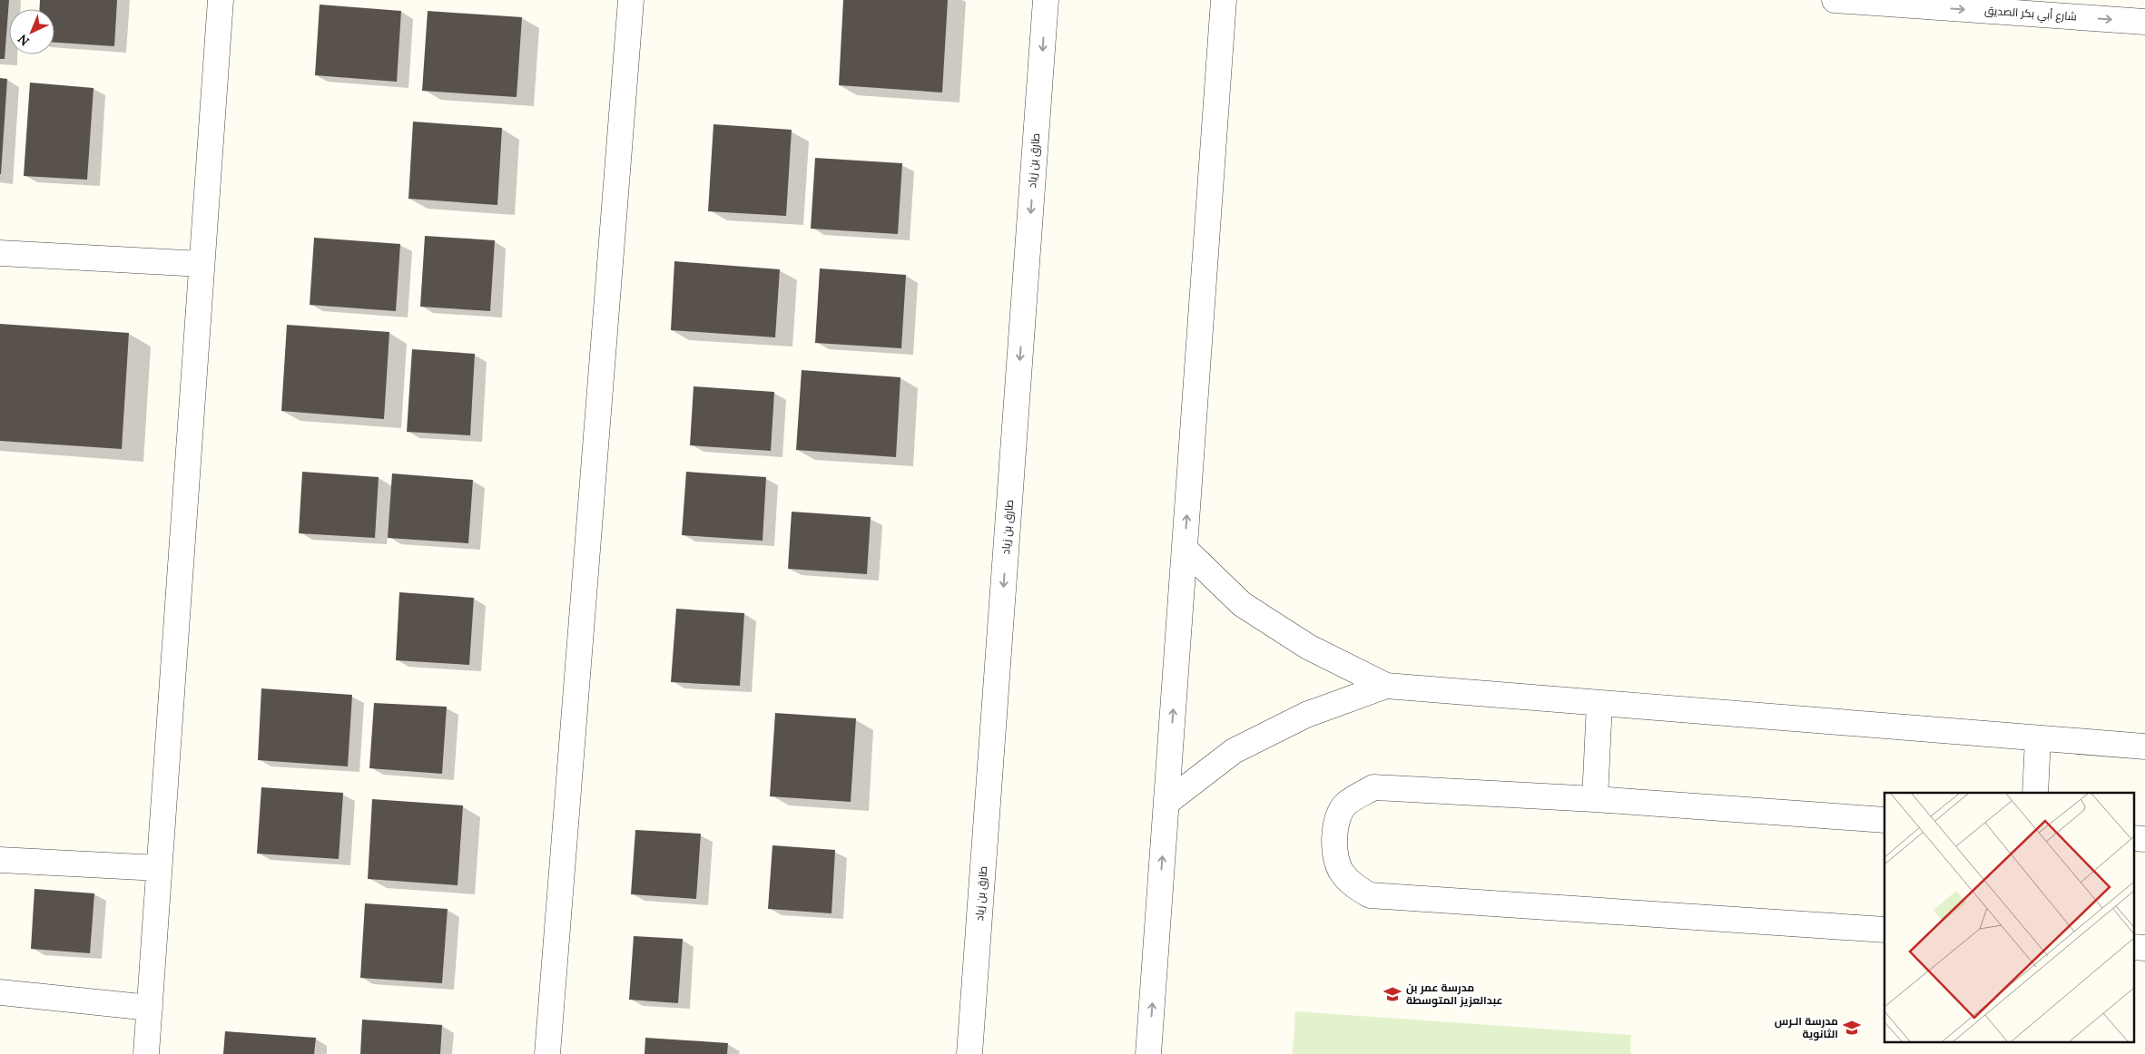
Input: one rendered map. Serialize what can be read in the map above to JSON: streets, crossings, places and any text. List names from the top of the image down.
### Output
{
  "streets": {
    "street": ["شارع أبي بكر الصديق", "طارق بن زياد"]
  },
  "one_way": ["شارع أبي بكر الصديق"],
  "places": {
    "school or university": ["مدرسة عمر بن عبدالعزيز المتوسطة", "مدرسة الـرس الثانوية"]
  },
  "north": "bottom left"
}
